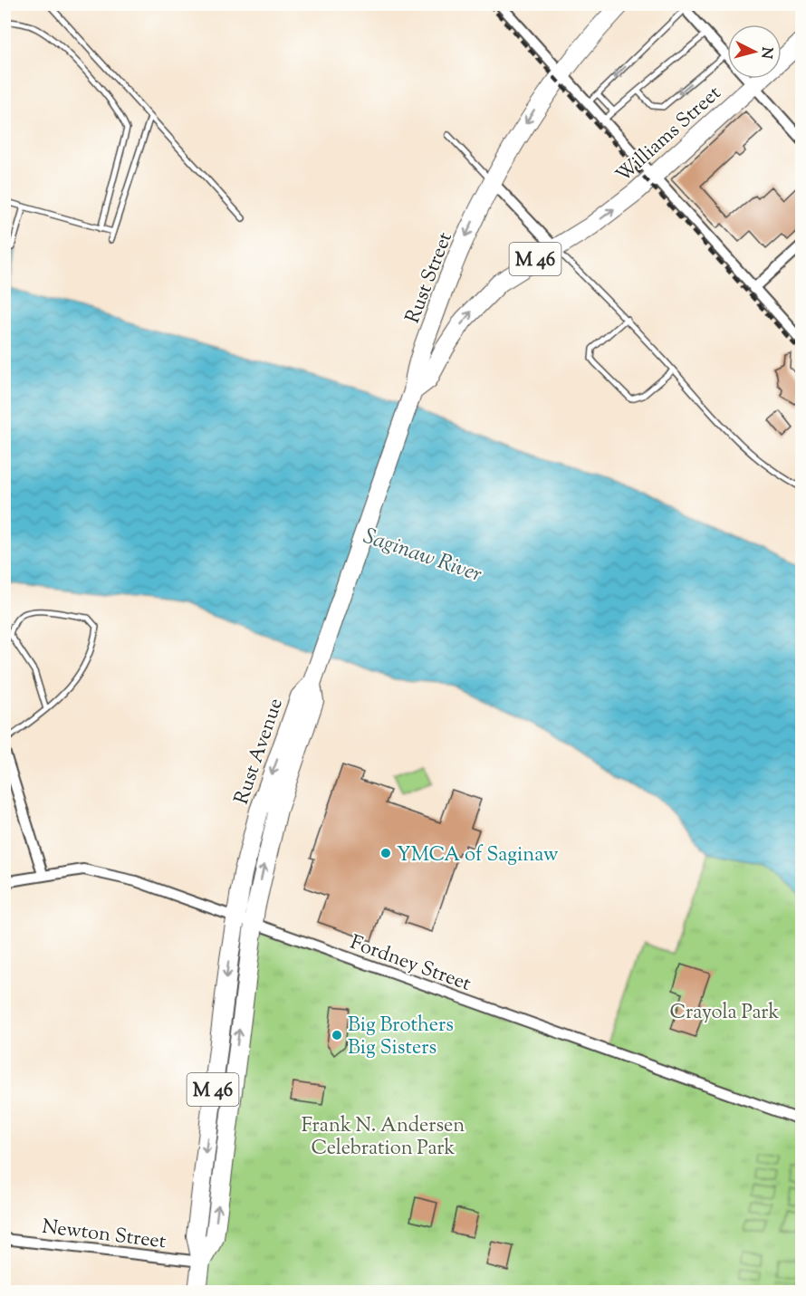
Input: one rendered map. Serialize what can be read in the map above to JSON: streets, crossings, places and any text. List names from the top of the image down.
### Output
{
  "streets": {
    "highway": [
      "Williams Street",
      "M 46",
      "Rust Street",
      "Rust Avenue"
    ],
    "street": ["Fordney Street", "Newton Street"]
  },
  "crossings": [
    ["Williams Street", "M 46"],
    ["Williams Street", "Rust Street"],
    ["M 46", "Rust Street"],
    ["M 46", "Rust Avenue"],
    ["Rust Avenue", "Fordney Street"],
    ["Rust Avenue", "Newton Street"]
  ],
  "one_way": ["Rust Street"],
  "water": ["Saginaw River"],
  "parks": ["Crayola Park", "Frank N. Andersen Celebration Park"],
  "places": ["YMCA of Saginaw", "Big Brothers Big Sisters"],
  "north": "right"
}
